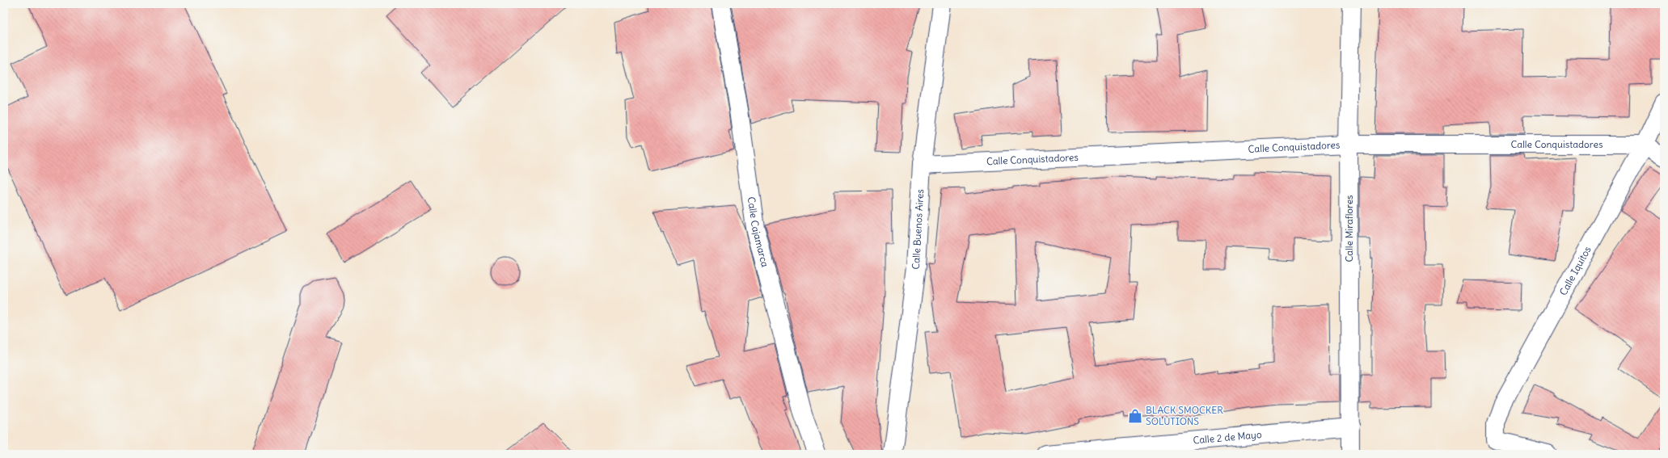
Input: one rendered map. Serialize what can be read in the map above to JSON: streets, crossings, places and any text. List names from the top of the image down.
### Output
{
  "streets": {
    "street": [
      "Calle Conquistadores",
      "Calle Miraflores",
      "Calle Buenos Aires",
      "Calle Cajamarca",
      "Calle Iquitos",
      "Calle 2 de Mayo"
    ]
  },
  "crossings": [
    ["Calle Conquistadores", "Calle Miraflores"],
    ["Calle Conquistadores", "Calle Buenos Aires"],
    ["Calle Conquistadores", "Calle Iquitos"],
    ["Calle Miraflores", "Calle 2 de Mayo"]
  ],
  "places": {
    "shop": ["BLACK SMOCKER SOLUTIONS"]
  }
}
